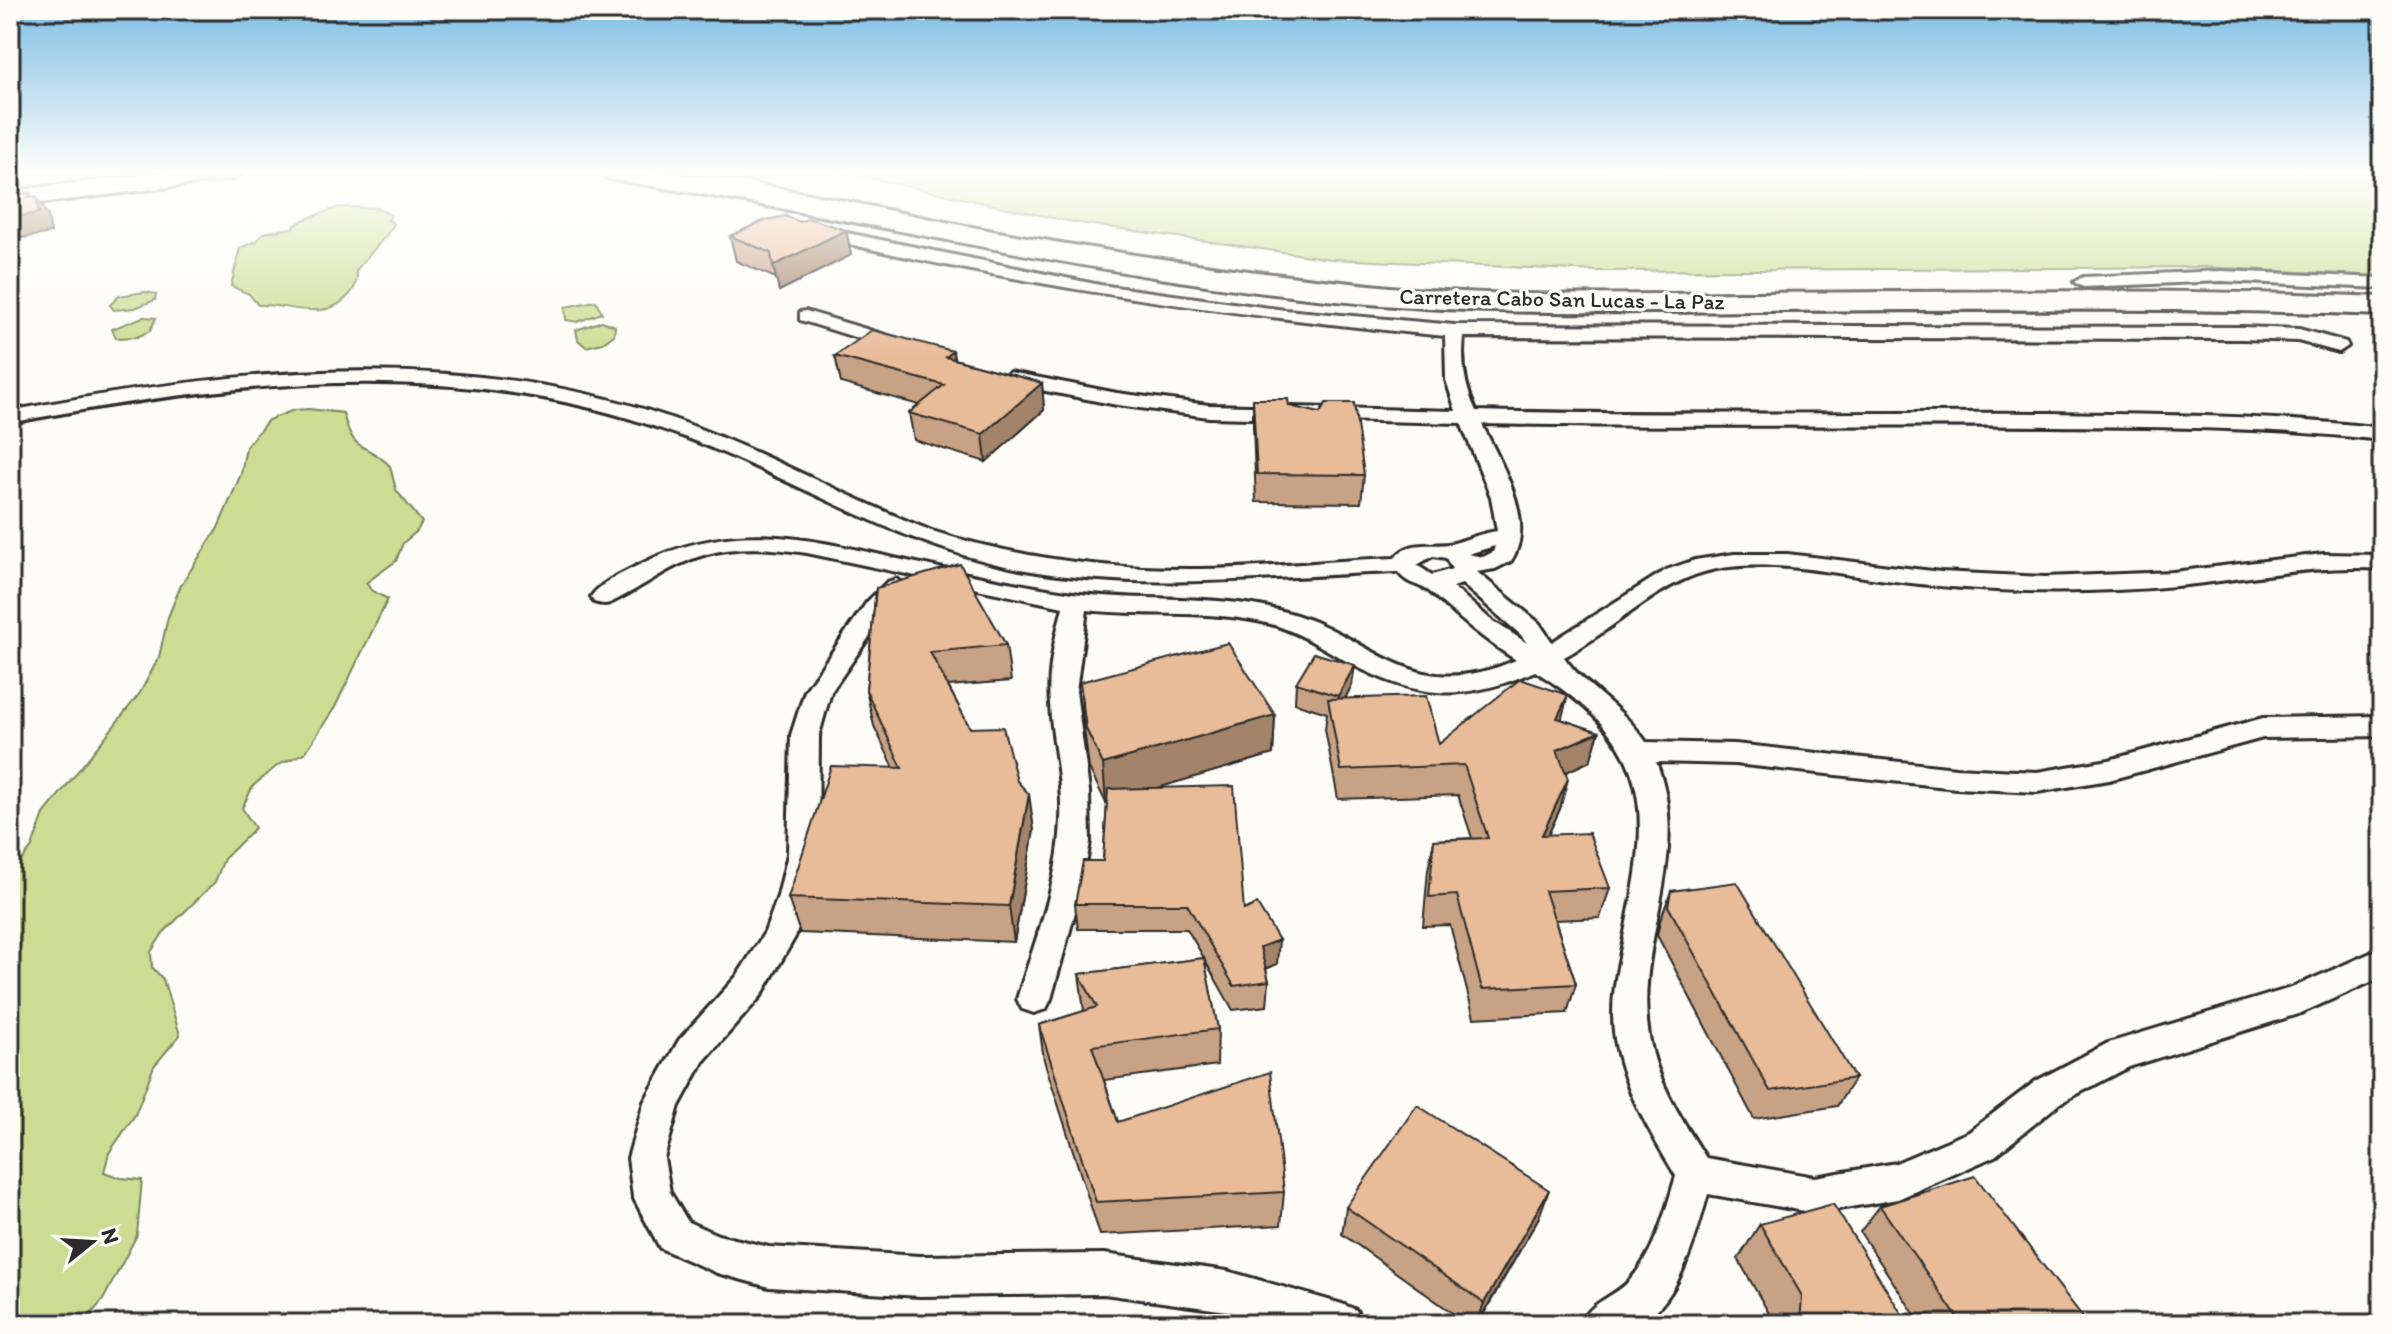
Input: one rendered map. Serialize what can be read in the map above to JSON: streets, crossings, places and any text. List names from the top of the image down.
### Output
{
  "streets": {
    "highway": ["Carretera Cabo San Lucas - La Paz"]
  },
  "north": "right"
}
